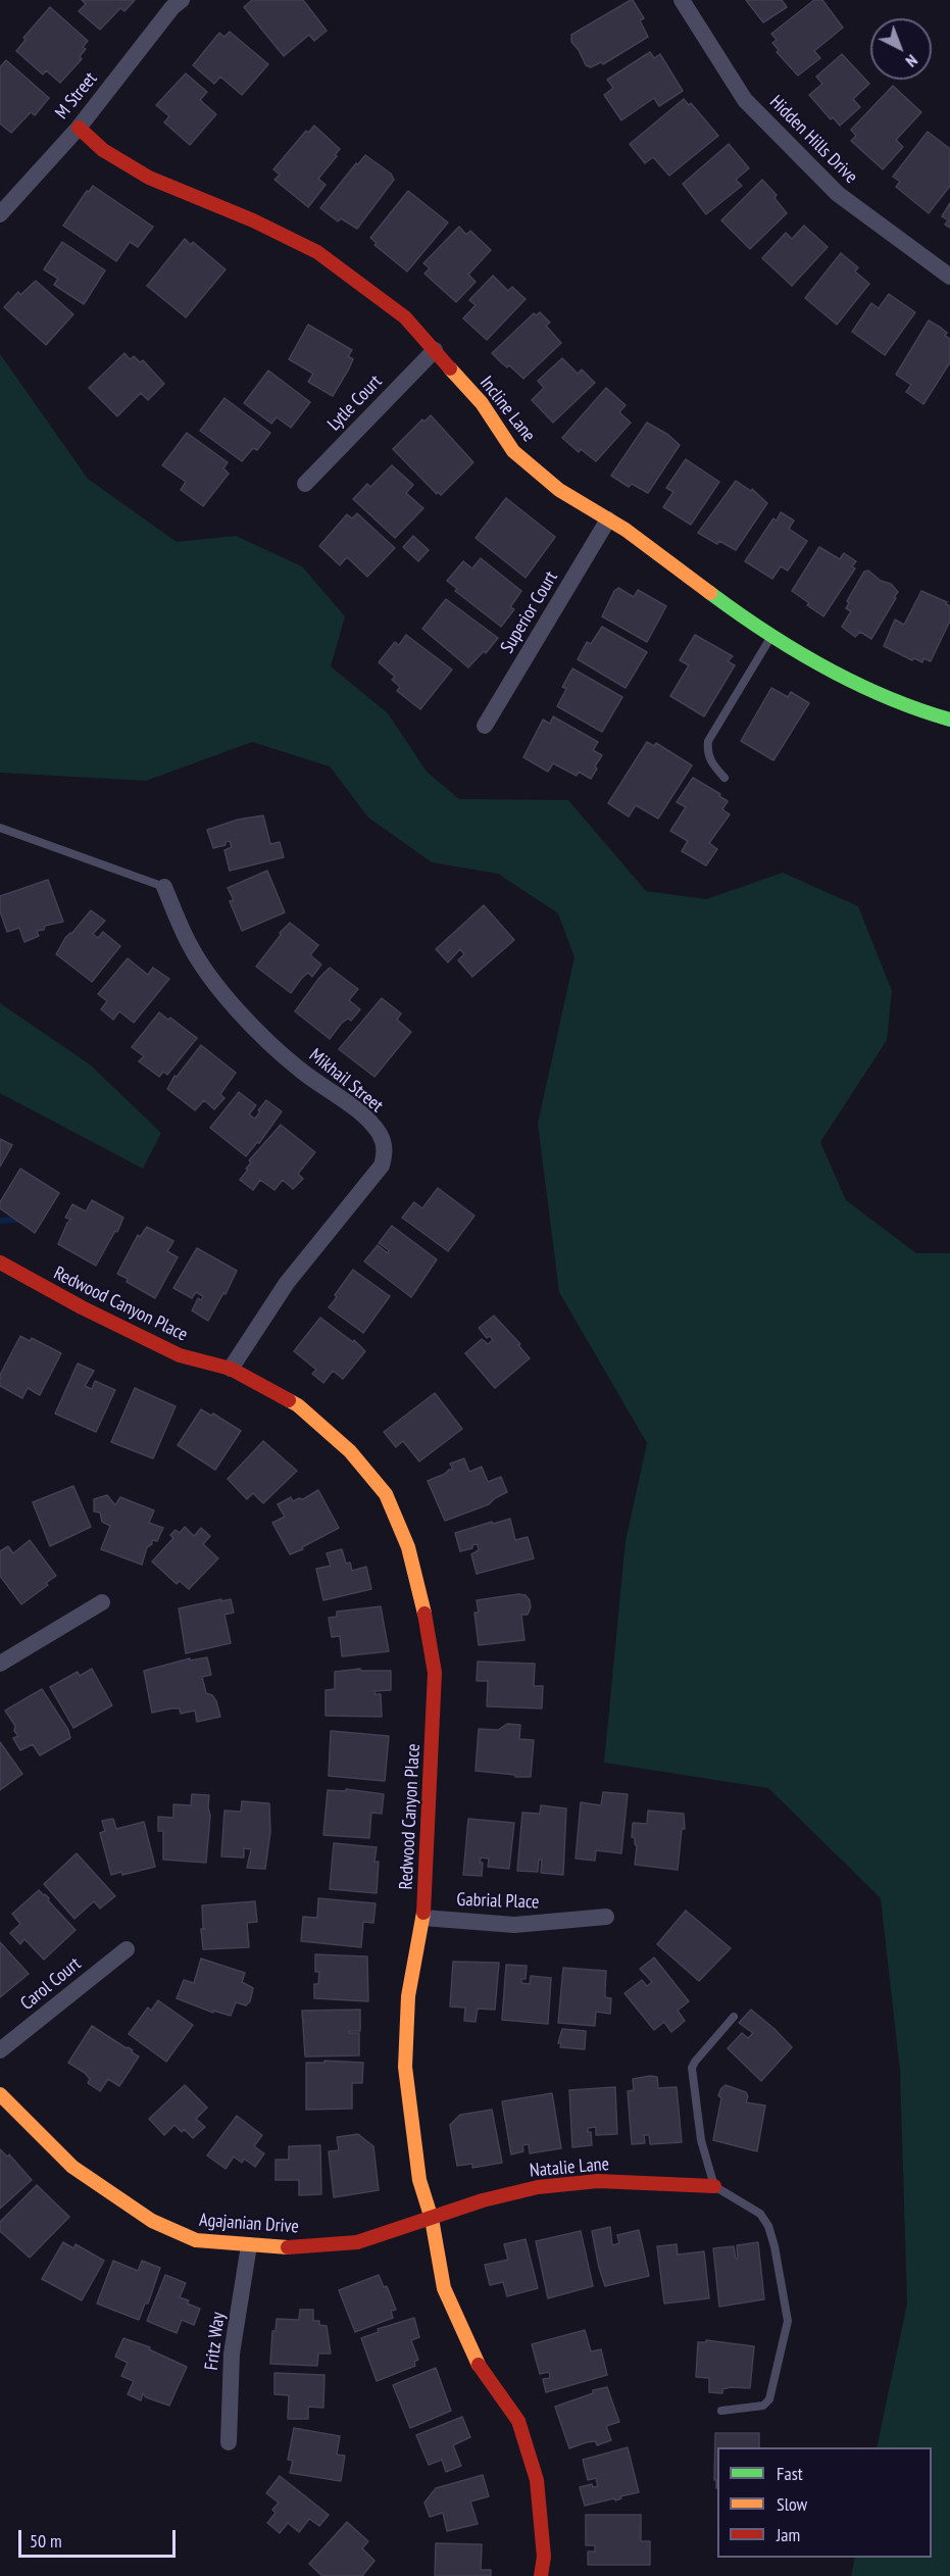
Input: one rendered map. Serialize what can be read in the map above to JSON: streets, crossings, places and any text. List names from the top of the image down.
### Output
{
  "streets": {
    "street": [
      "M Street",
      "Hidden Hills Drive",
      "Lytle Court",
      "Incline Lane",
      "Superior Court",
      "Mikhail Street",
      "Redwood Canyon Place",
      "Gabrial Place",
      "Carol Court",
      "Natalie Lane",
      "Agajanian Drive",
      "Fritz Way"
    ]
  },
  "crossings": [
    ["M Street", "Incline Lane"],
    ["Lytle Court", "Incline Lane"],
    ["Incline Lane", "Superior Court"],
    ["Mikhail Street", "Redwood Canyon Place"],
    ["Redwood Canyon Place", "Gabrial Place"],
    ["Redwood Canyon Place", "Natalie Lane"],
    ["Redwood Canyon Place", "Agajanian Drive"],
    ["Natalie Lane", "Agajanian Drive"],
    ["Agajanian Drive", "Fritz Way"]
  ],
  "legend": ["Fast", "Slow", "Jam"],
  "scale_bar": "50 m",
  "north": "bottom right"
}
